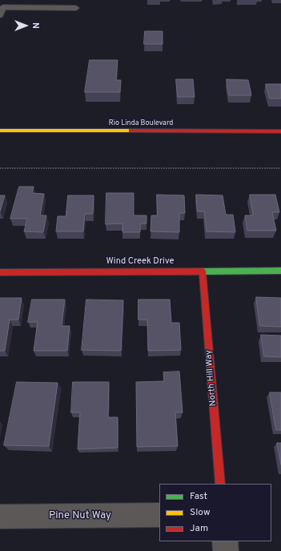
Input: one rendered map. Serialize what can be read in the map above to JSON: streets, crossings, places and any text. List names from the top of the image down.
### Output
{
  "streets": {
    "street": [
      "Rio Linda Boulevard",
      "Wind Creek Drive",
      "North Hill Way",
      "Pine Nut Way"
    ]
  },
  "crossings": [
    ["Wind Creek Drive", "North Hill Way"]
  ],
  "legend": ["Fast", "Slow", "Jam"],
  "north": "right"
}
